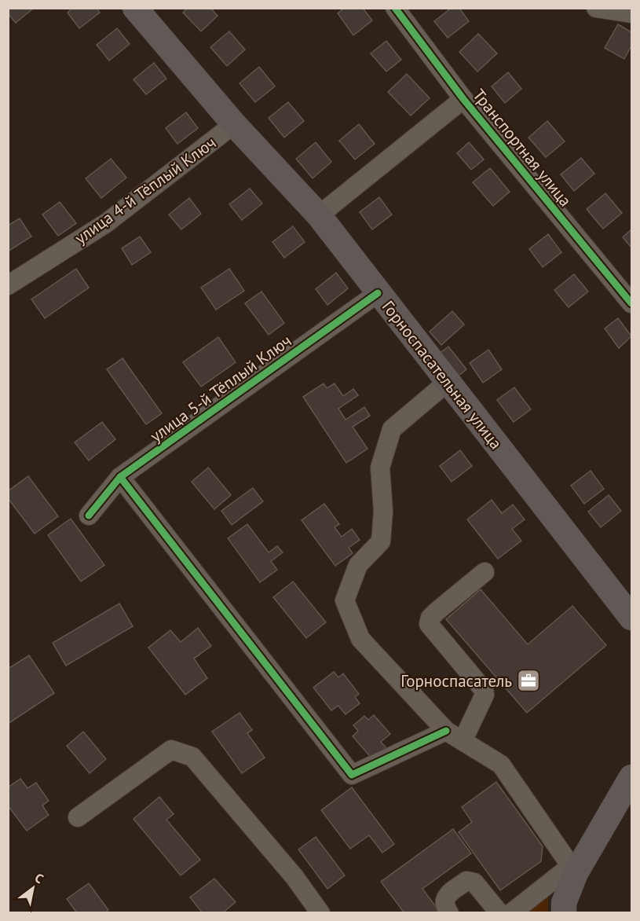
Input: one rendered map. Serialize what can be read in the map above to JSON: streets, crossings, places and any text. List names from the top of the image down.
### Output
{
  "streets": {
    "main road": ["Горноспасательная улица"],
    "street": ["Транспортная улица", "улица 4-й Тёплый Ключ", "улица 5-й Тёплый Ключ"]
  },
  "crossings": [
    ["улица 4-й Тёплый Ключ", "Горноспасательная улица"],
    ["Горноспасательная улица", "улица 5-й Тёплый Ключ"]
  ],
  "places": {
    "office": ["Горноспасатель"]
  },
  "north": "top right"
}
